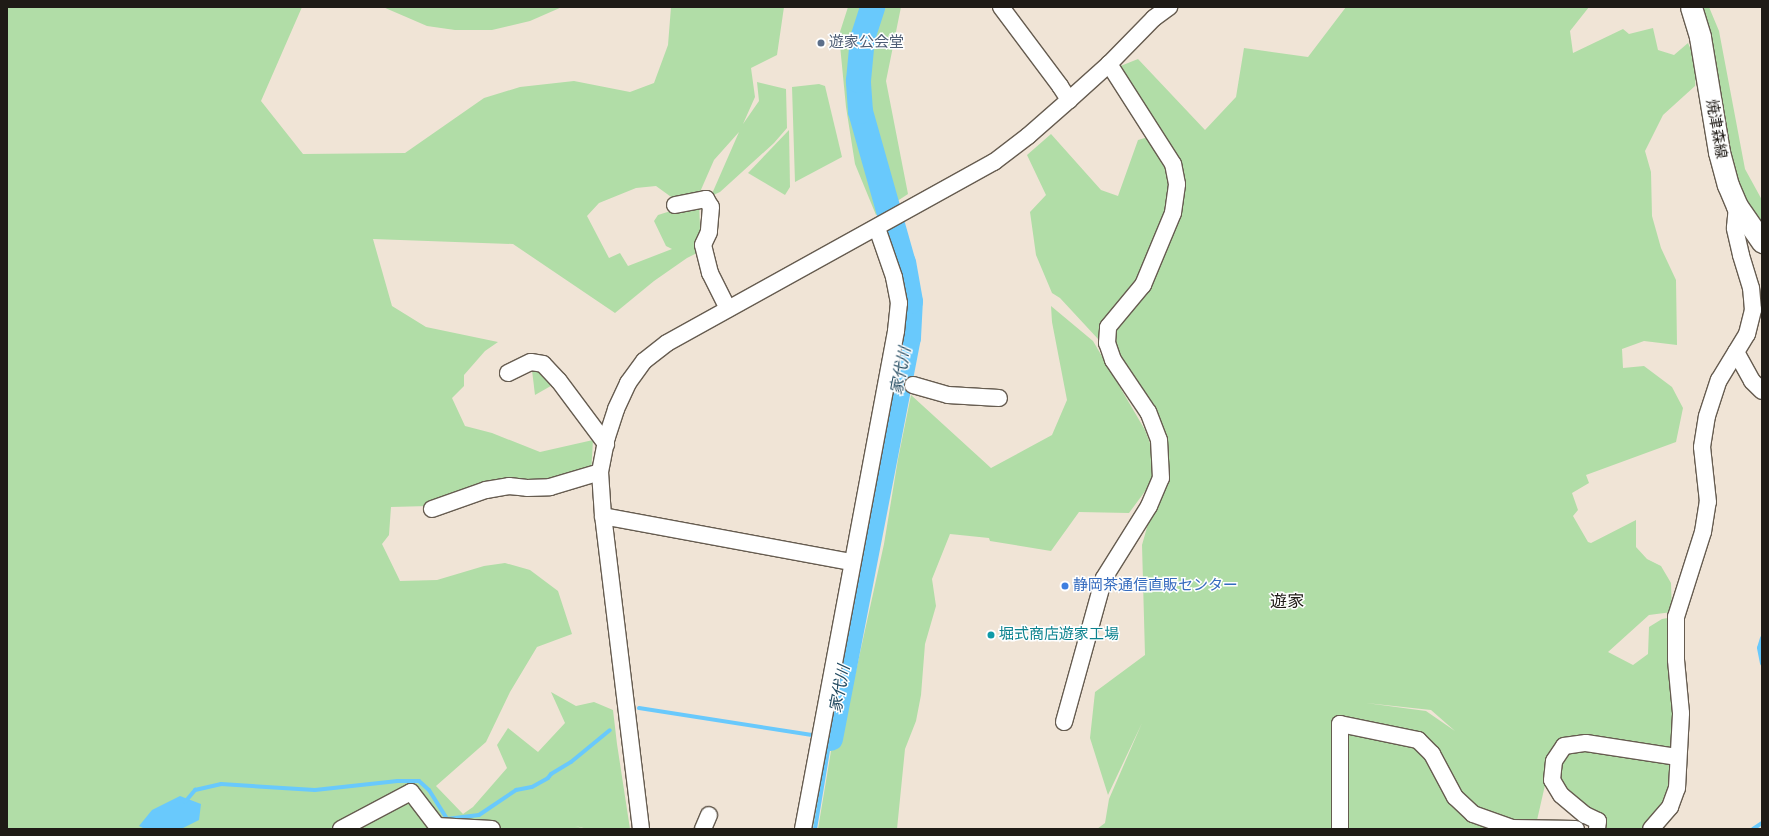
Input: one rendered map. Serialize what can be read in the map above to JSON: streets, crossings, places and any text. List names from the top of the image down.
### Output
{
  "streets": {
    "main road": ["焼津森線"]
  },
  "districts": ["遊家"],
  "water": ["家代川"],
  "places": ["遊家公会堂", "静岡茶通信直販センター", "堀式商店遊家工場"]
}
